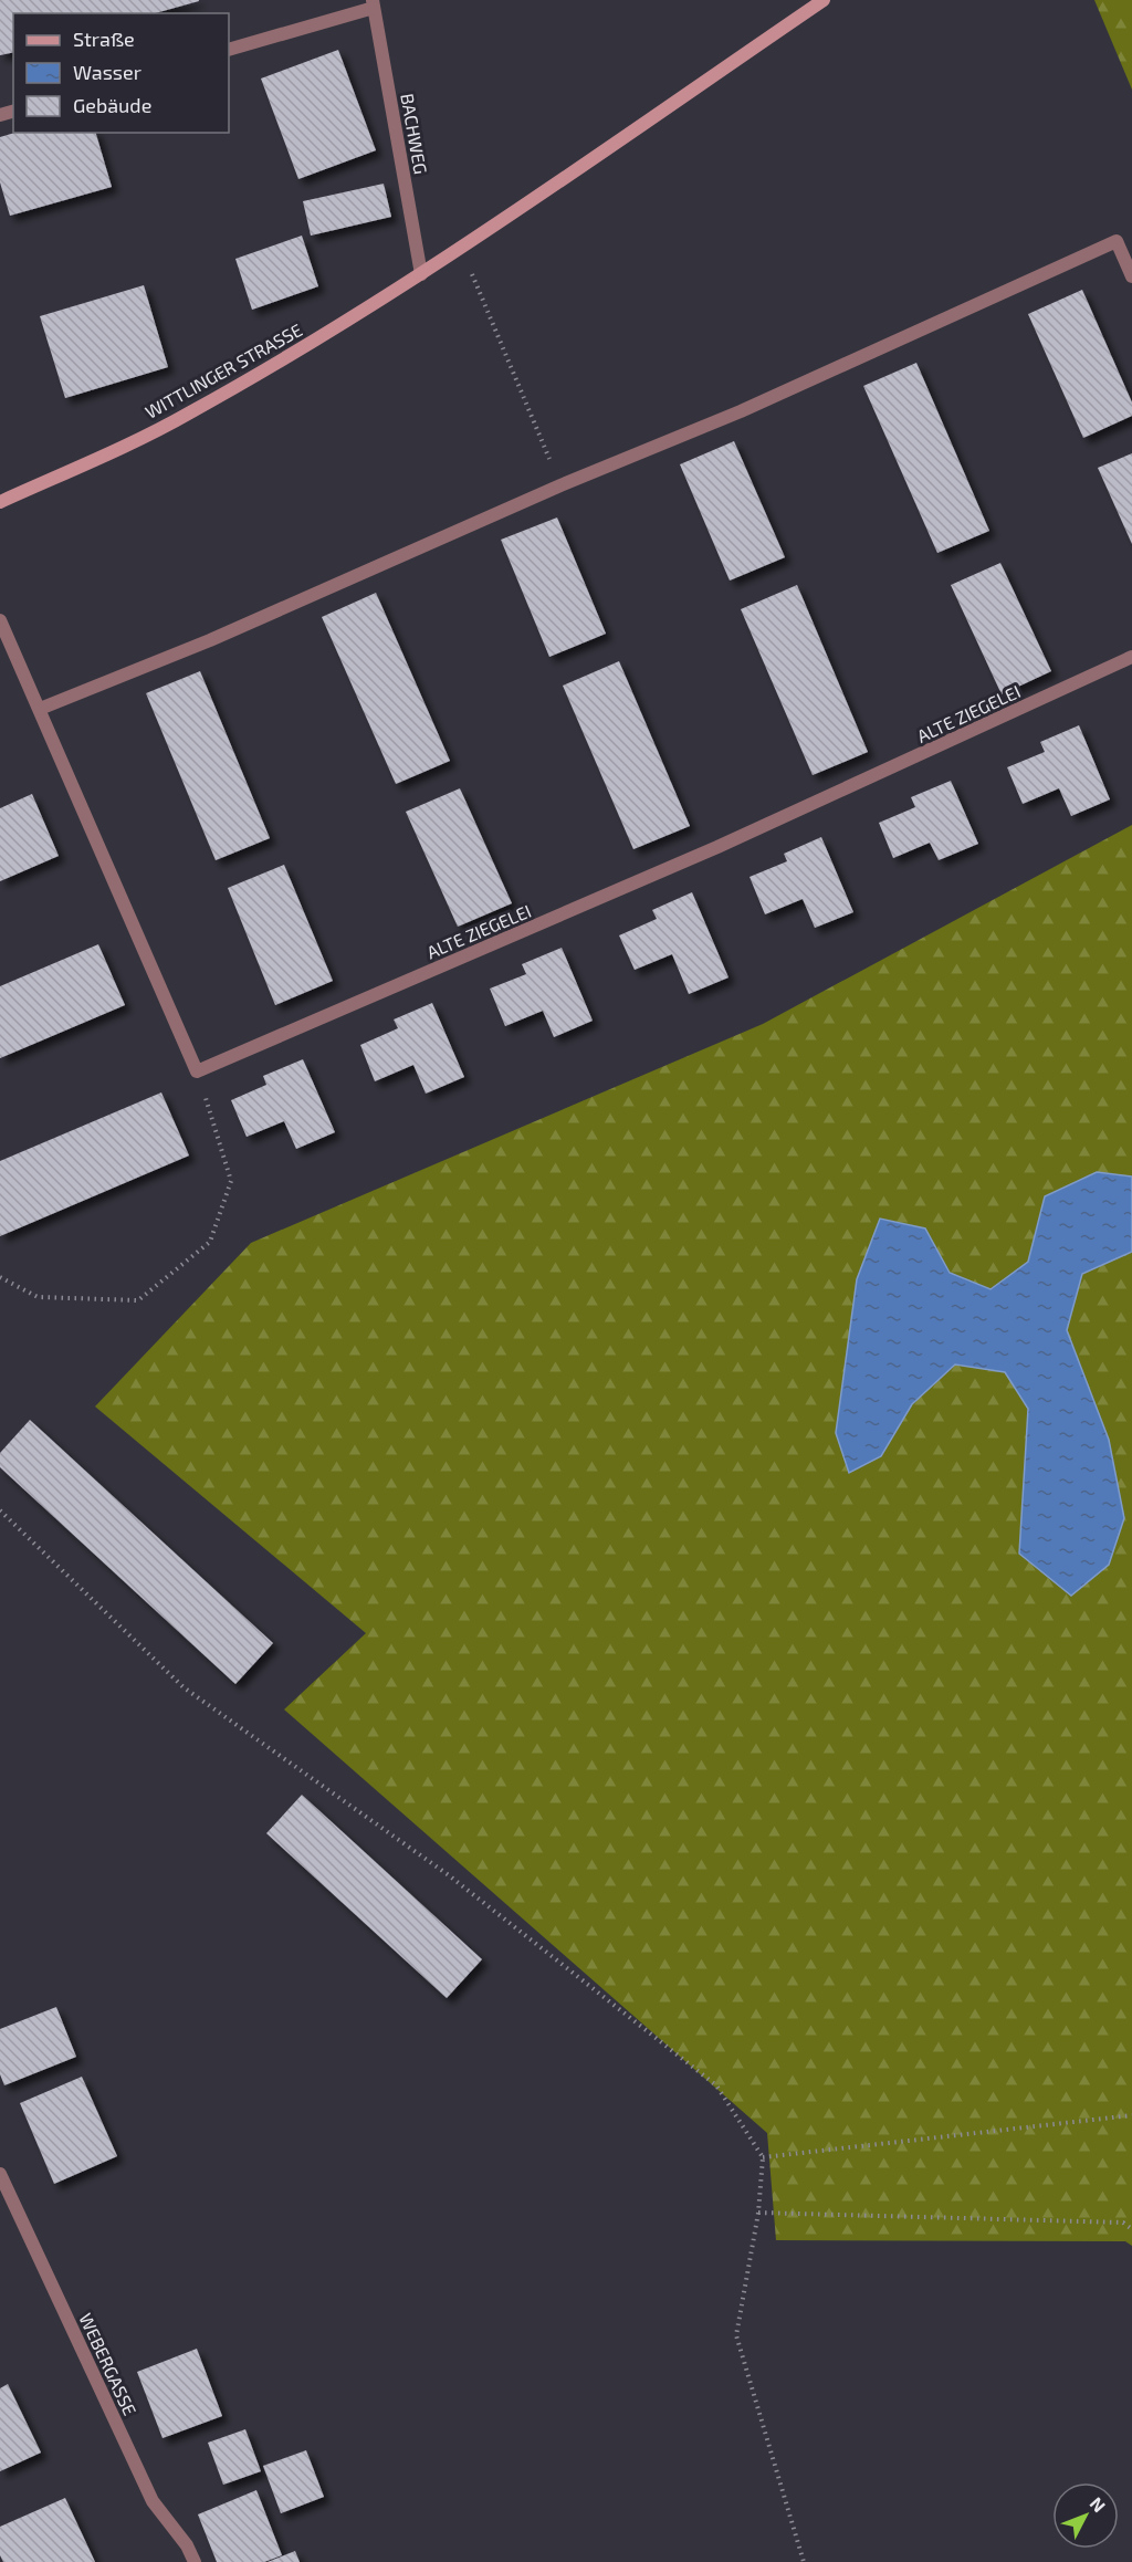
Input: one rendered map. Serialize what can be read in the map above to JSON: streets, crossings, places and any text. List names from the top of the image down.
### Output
{
  "streets": {
    "main road": ["WITTLINGER STRASSE"],
    "street": ["BACHWEG", "ALTE ZIEGELEI", "WEBERGASSE"]
  },
  "crossings": [
    ["BACHWEG", "WITTLINGER STRASSE"]
  ],
  "legend": ["Straße", "Wasser", "Gebäude"],
  "north": "top right"
}
